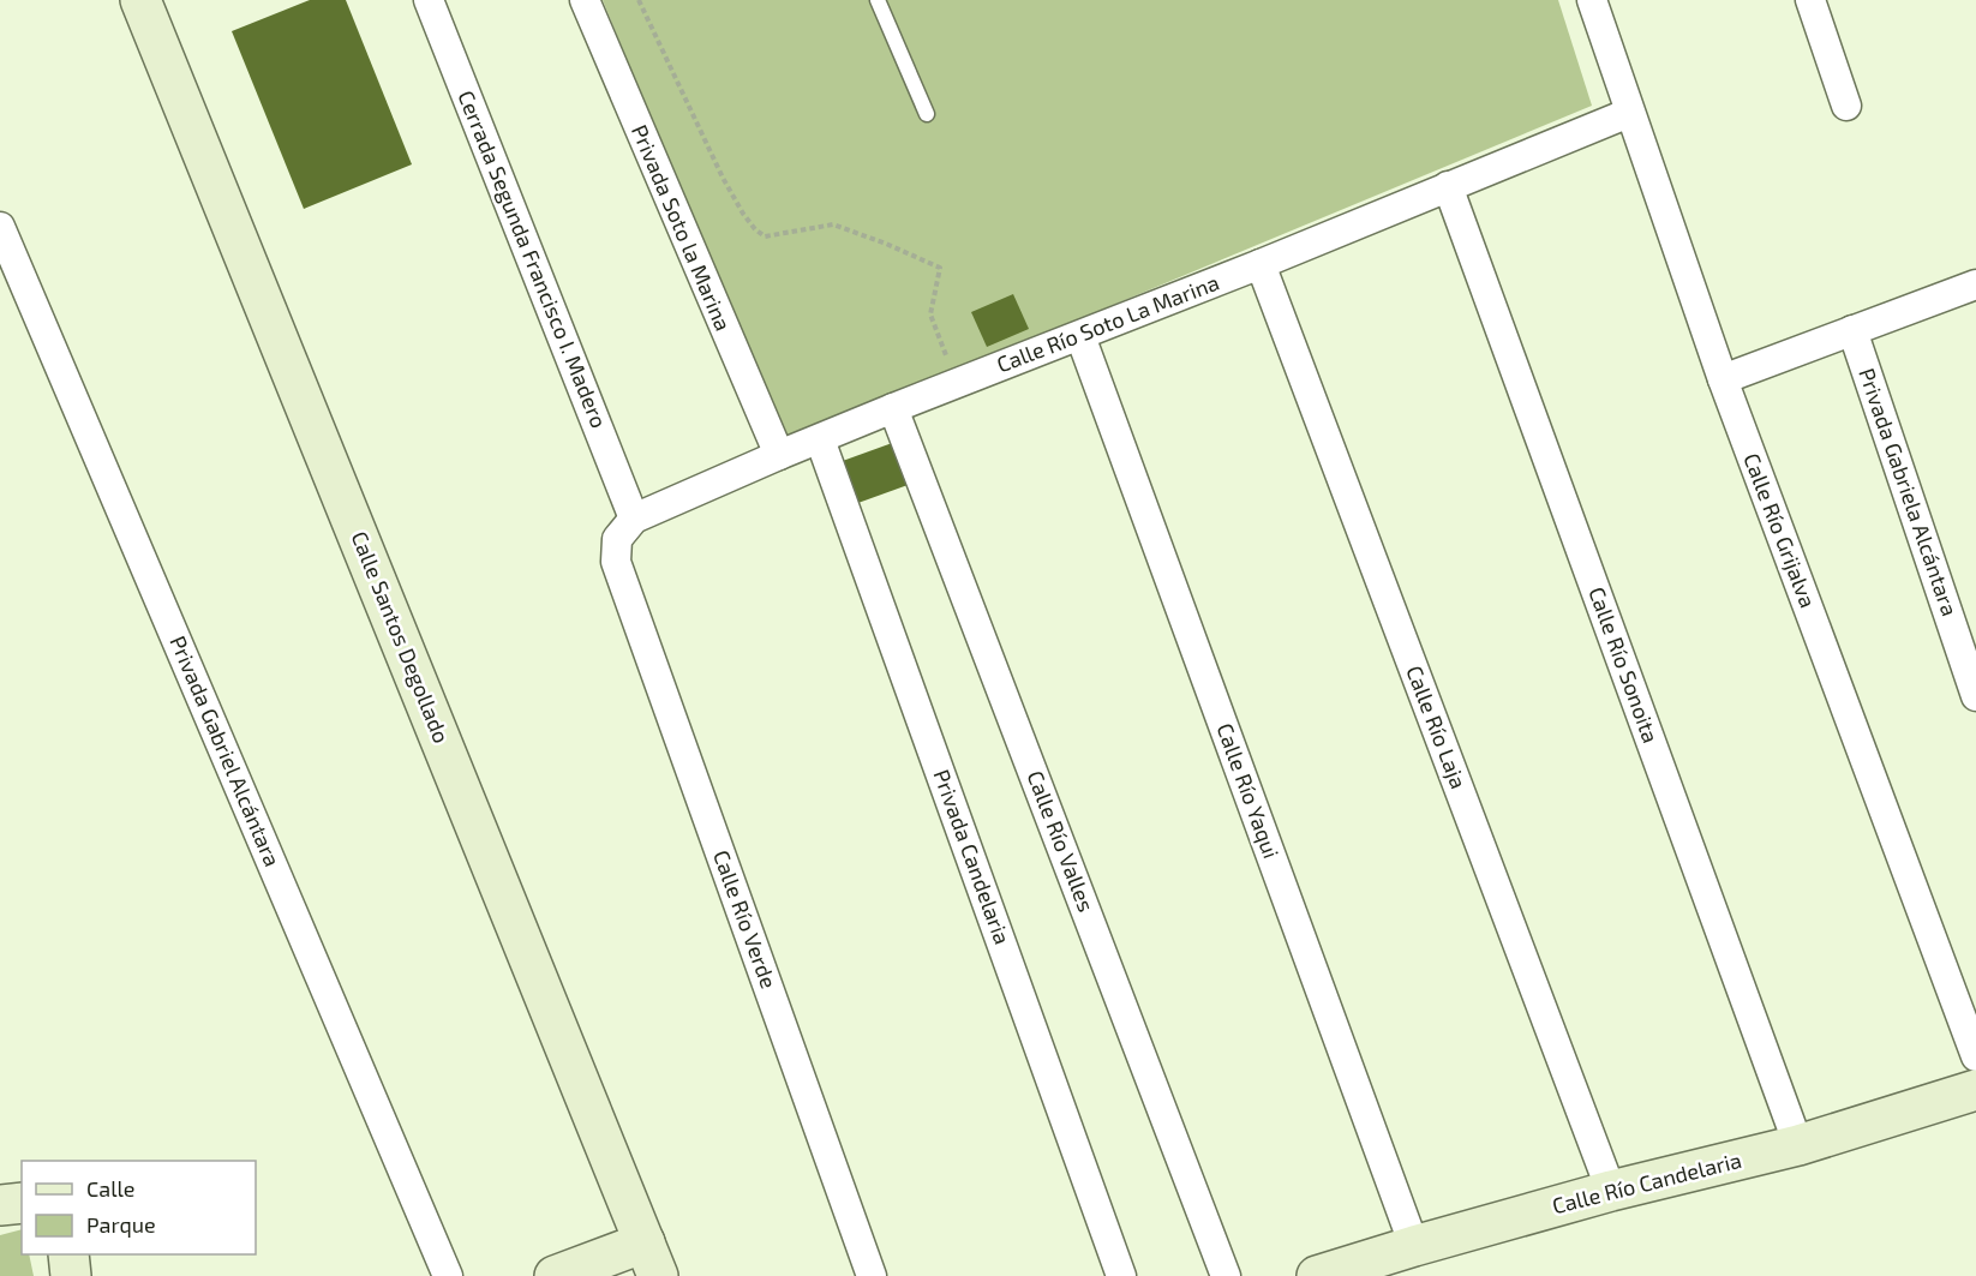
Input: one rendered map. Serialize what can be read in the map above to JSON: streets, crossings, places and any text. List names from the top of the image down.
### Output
{
  "streets": {
    "main road": ["Calle Santos Degollado", "Calle Río Candelaria"],
    "street": [
      "Privada Soto la Marina",
      "Cerrada Segunda Francisco I. Madero",
      "Calle Río Soto La Marina",
      "Privada Gabriela Alcántara",
      "Calle Río Grijalva",
      "Calle Río Sonoita",
      "Calle Río Laja",
      "Privada Gabriel Alcántara",
      "Calle Río Yaqui",
      "Calle Río Valles",
      "Privada Candelaria",
      "Calle Río Verde"
    ]
  },
  "crossings": [
    ["Privada Soto la Marina", "Calle Río Soto La Marina"],
    ["Cerrada Segunda Francisco I. Madero", "Calle Río Soto La Marina"],
    ["Cerrada Segunda Francisco I. Madero", "Calle Río Verde"],
    ["Calle Río Soto La Marina", "Calle Río Grijalva"],
    ["Calle Río Soto La Marina", "Calle Río Sonoita"],
    ["Calle Río Soto La Marina", "Calle Río Laja"],
    ["Calle Río Soto La Marina", "Calle Río Yaqui"],
    ["Calle Río Soto La Marina", "Calle Río Valles"],
    ["Calle Río Soto La Marina", "Privada Candelaria"],
    ["Calle Río Soto La Marina", "Calle Río Verde"],
    ["Calle Río Sonoita", "Calle Río Candelaria"],
    ["Calle Río Laja", "Calle Río Candelaria"],
    ["Calle Río Yaqui", "Calle Río Candelaria"]
  ],
  "legend": ["Calle", "Parque"]
}
